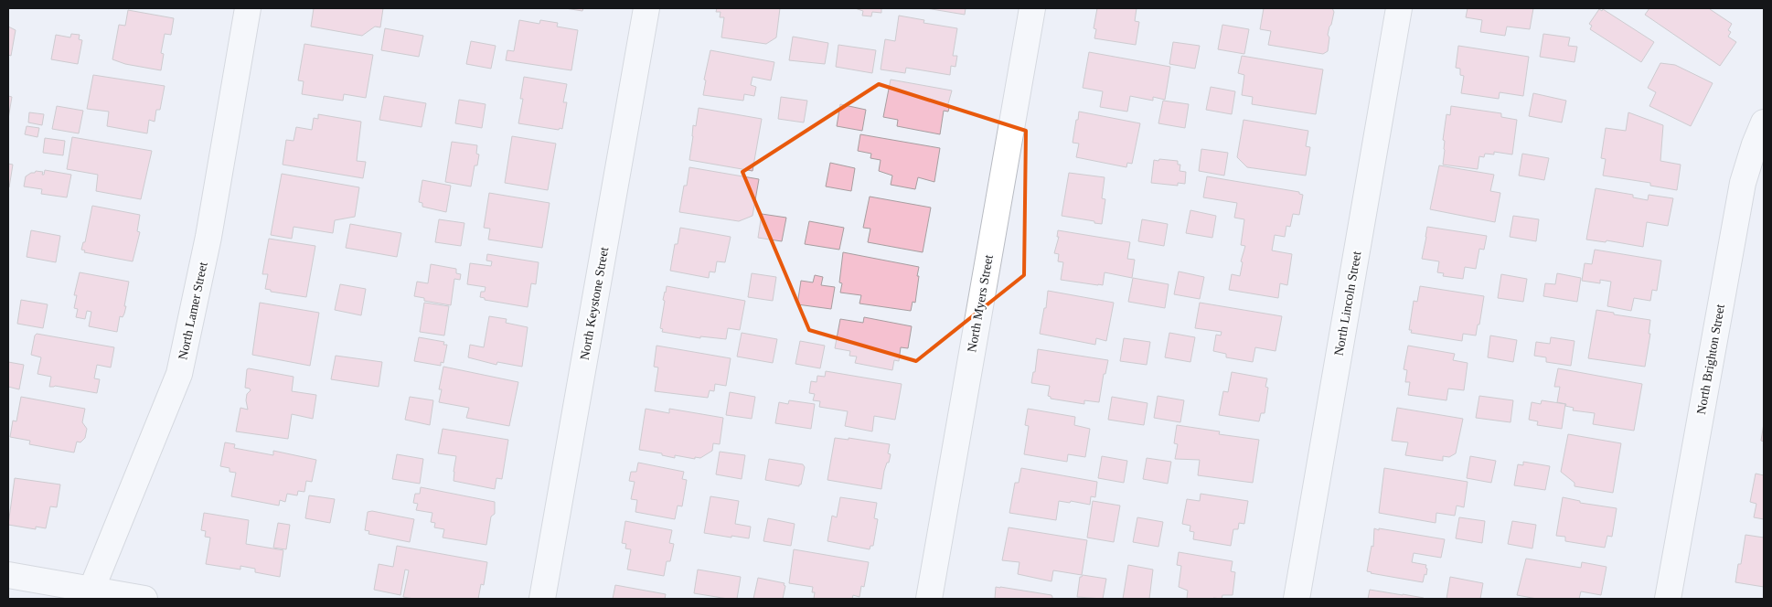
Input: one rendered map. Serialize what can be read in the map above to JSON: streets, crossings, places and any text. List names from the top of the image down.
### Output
{
  "streets": {
    "street": [
      "North Keystone Street",
      "North Myers Street",
      "North Lincoln Street",
      "North Lamer Street",
      "North Brighton Street"
    ]
  }
}
